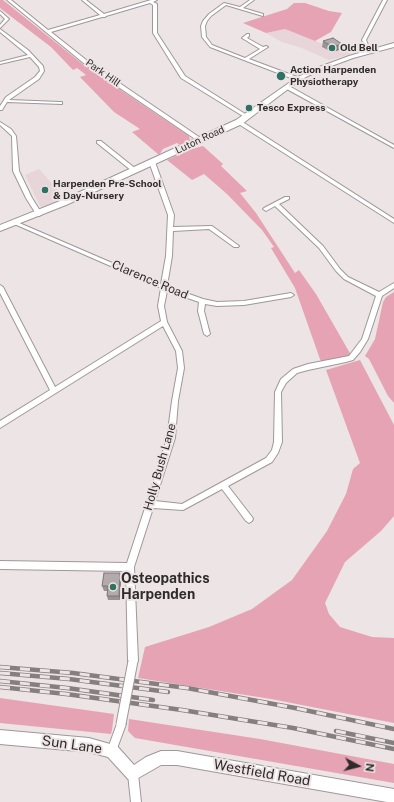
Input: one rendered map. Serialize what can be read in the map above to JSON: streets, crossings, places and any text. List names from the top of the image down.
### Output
{
  "streets": {
    "main road": ["Luton Road"],
    "street": [
      "Park Hill",
      "Clarence Road",
      "Holly Bush Lane",
      "Sun Lane",
      "Westfield Road"
    ]
  },
  "crossings": [
    ["Park Hill", "Luton Road"],
    ["Luton Road", "Clarence Road"],
    ["Luton Road", "Holly Bush Lane"],
    ["Clarence Road", "Holly Bush Lane"],
    ["Holly Bush Lane", "Sun Lane"],
    ["Sun Lane", "Westfield Road"]
  ],
  "places": [
    "Old Bell",
    "Action Harpenden Physiotherapy",
    "Tesco Express",
    "Harpenden Pre-School & Day-Nursery",
    "Osteopathics Harpenden"
  ],
  "north": "right"
}
